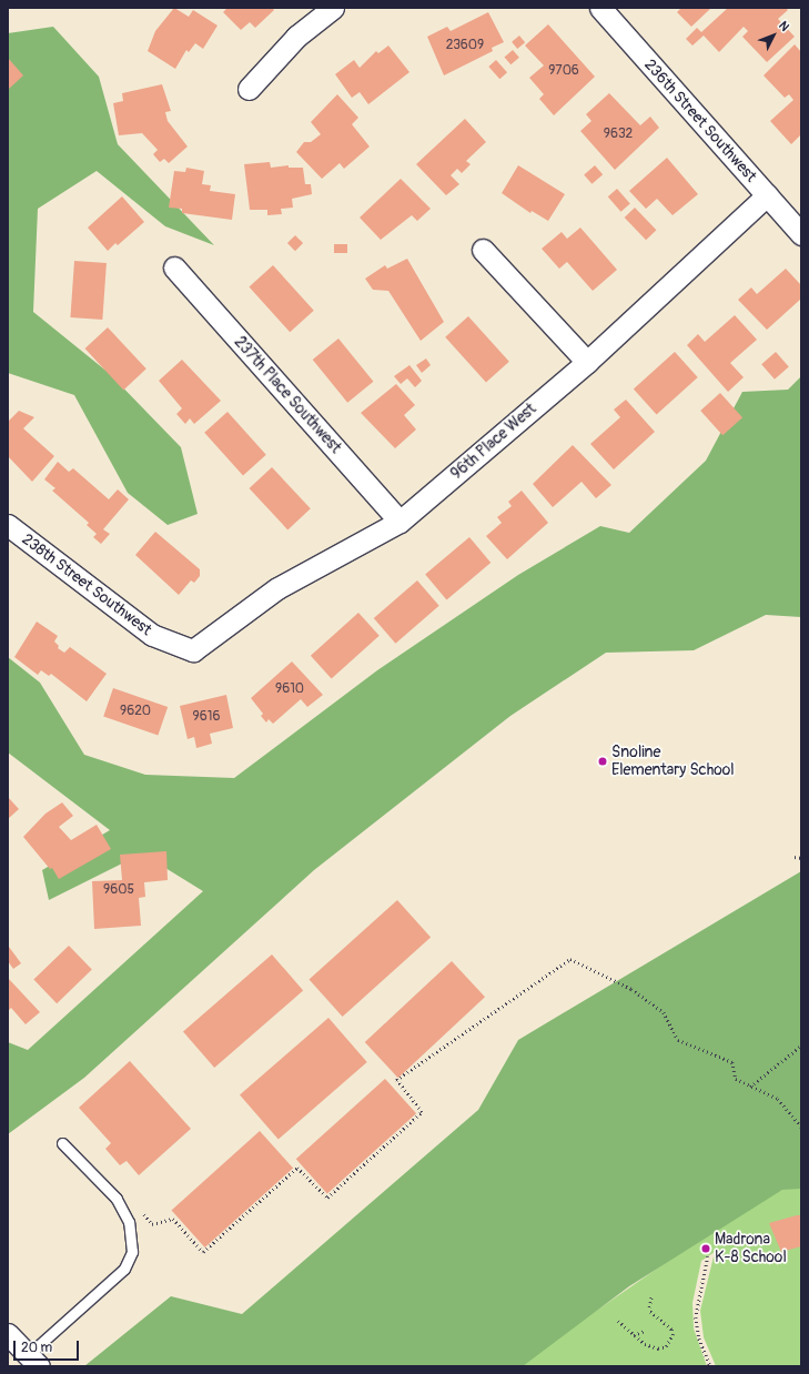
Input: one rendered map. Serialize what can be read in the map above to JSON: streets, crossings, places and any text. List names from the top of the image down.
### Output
{
  "streets": {
    "street": [
      "236th Street Southwest",
      "237th Place Southwest",
      "96th Place West",
      "238th Street Southwest"
    ]
  },
  "crossings": [
    ["236th Street Southwest", "96th Place West"],
    ["237th Place Southwest", "96th Place West"],
    ["96th Place West", "238th Street Southwest"]
  ],
  "places": ["Snoline Elementary School", "Madrona K-8 School"],
  "house_numbers": [
    "23609",
    "9706",
    "9632",
    "9610",
    "9620",
    "9616",
    "9605"
  ],
  "scale_bar": "20 m",
  "north": "top right"
}
